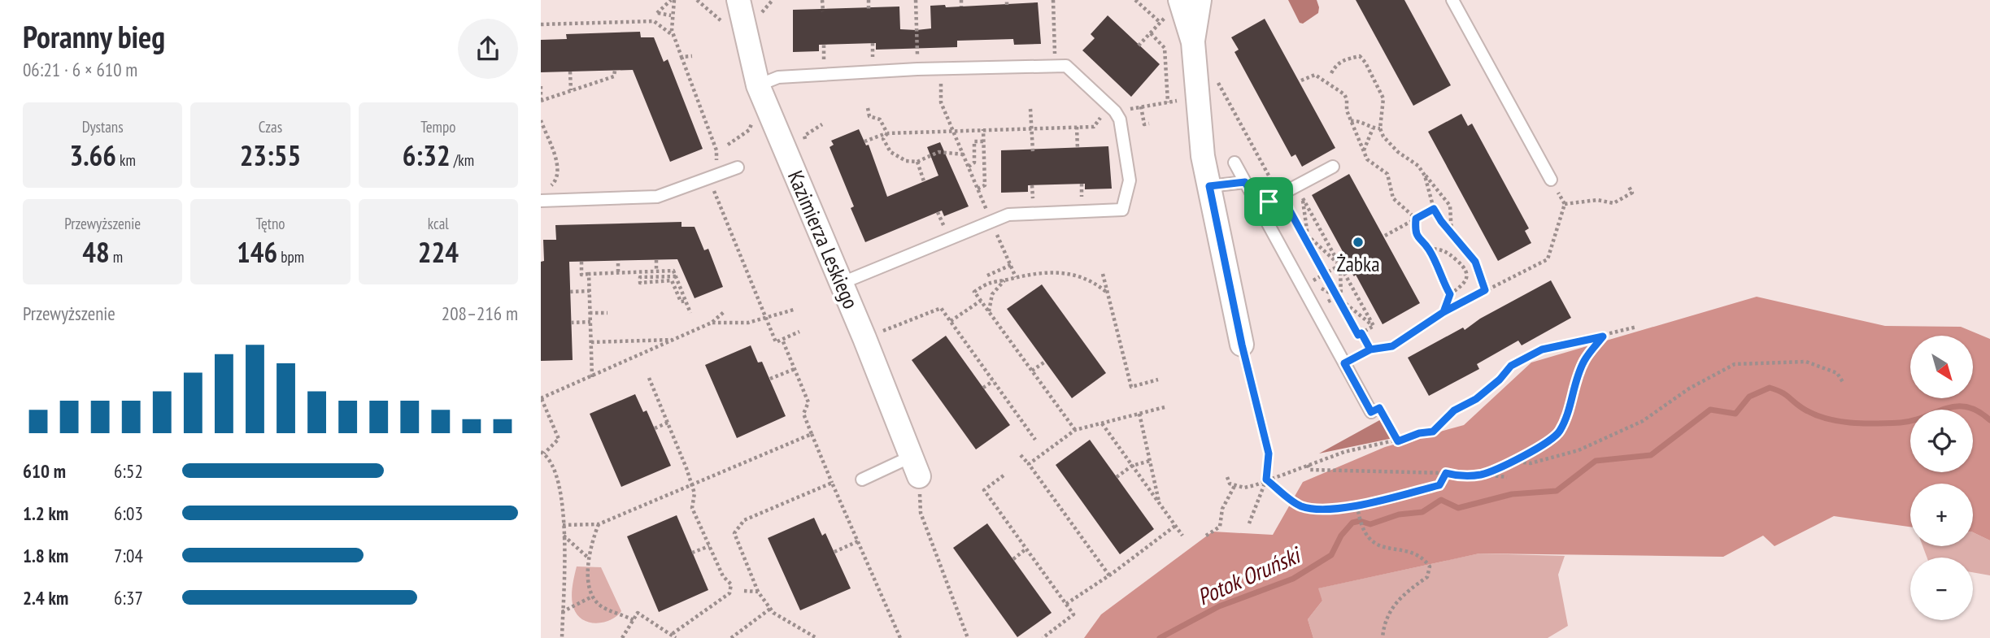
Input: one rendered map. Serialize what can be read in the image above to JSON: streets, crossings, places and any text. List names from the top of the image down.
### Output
{
  "streets": {
    "street": ["Kazimierza Leskiego"]
  },
  "water": ["Potok Oruński"],
  "places": ["Żabka"],
  "north": "bottom right",
  "page": {
    "heading": ["Poranny bieg", "06:21 · 6 × 610 m"],
    "stats": [
      ["Dystans", "3.66 km"],
      ["Czas", "23:55"],
      ["Tempo", "6:32 /km"],
      ["Przewyższenie", "48 m"],
      ["Tętno", "146 bpm"],
      ["kcal", "224"]
    ],
    "chart": ["Przewyższenie", "208–216 m"],
    "map_buttons": ["+", "−"],
    "list": [
      {
        "name": "610 m",
        "note": "6:52"
      },
      {
        "name": "1.2 km",
        "note": "6:03"
      },
      {
        "name": "1.8 km",
        "note": "7:04"
      },
      {
        "name": "2.4 km",
        "note": "6:37"
      }
    ]
  }
}
